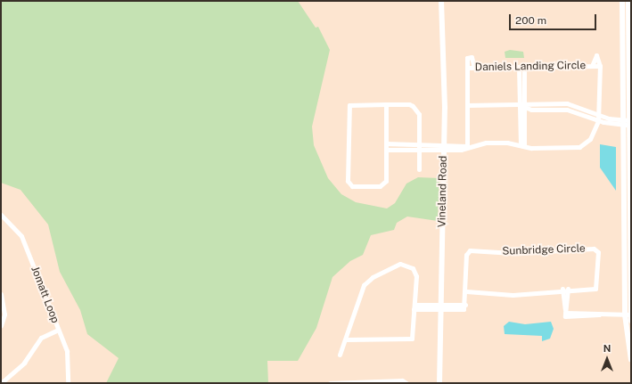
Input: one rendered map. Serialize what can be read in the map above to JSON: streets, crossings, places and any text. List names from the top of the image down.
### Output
{
  "streets": {
    "main road": ["Vineland Road"],
    "street": ["Daniels Landing Circle", "Sunbridge Circle", "Jomatt Loop"]
  },
  "crossings": [
    ["Daniels Landing Circle", "Vineland Road"],
    ["Vineland Road", "Sunbridge Circle"]
  ],
  "scale_bar": "200 m",
  "north": "top"
}
